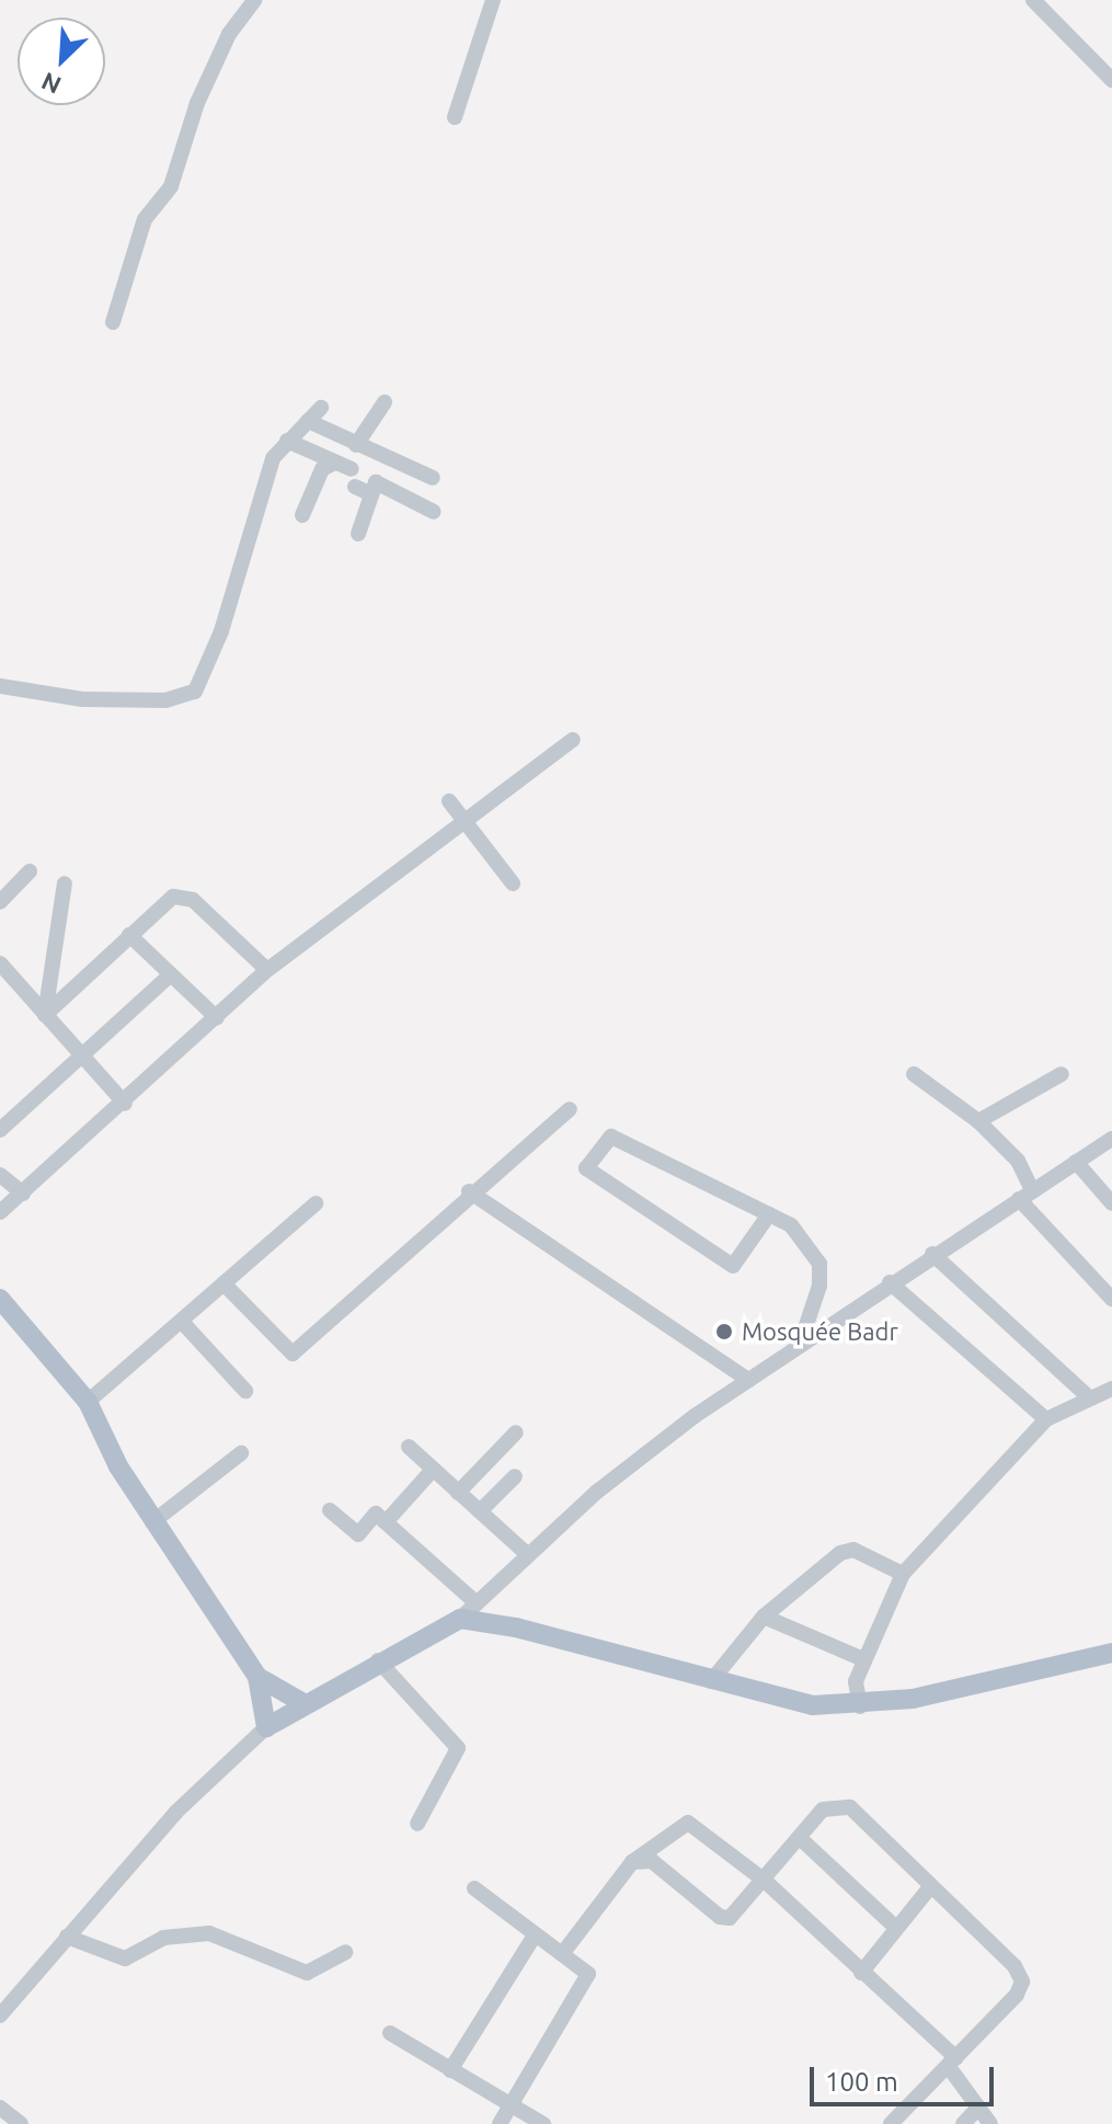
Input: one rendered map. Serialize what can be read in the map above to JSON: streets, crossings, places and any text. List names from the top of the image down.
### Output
{
  "places": ["Mosquée Badr"],
  "scale_bar": "100 m",
  "north": "bottom left"
}
